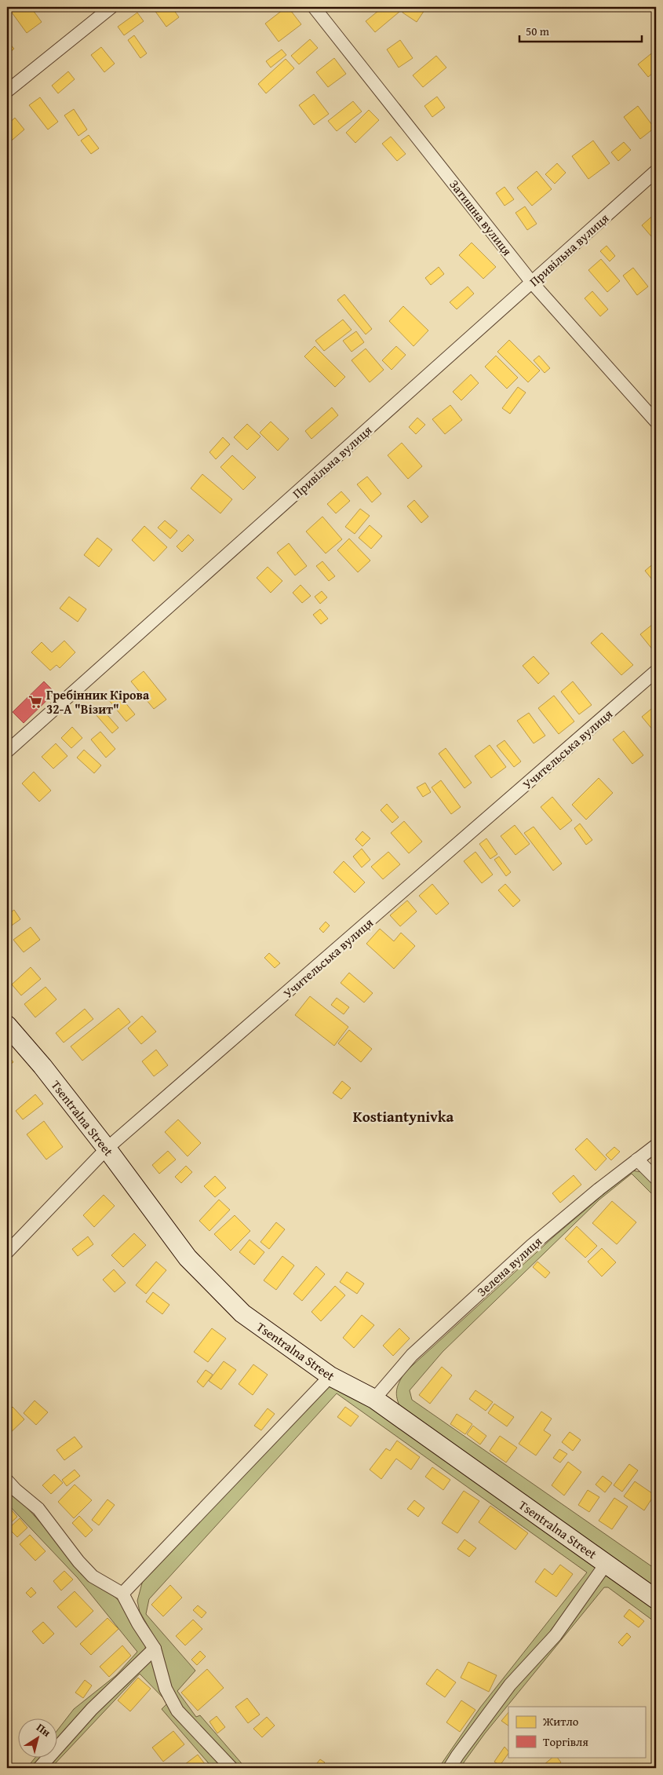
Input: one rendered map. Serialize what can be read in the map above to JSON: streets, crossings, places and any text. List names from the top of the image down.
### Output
{
  "streets": {
    "street": [
      "Затишна вулиця",
      "Привільна вулиця",
      "Учительська вулиця",
      "Tsentralna Street",
      "Зелена вулиця"
    ]
  },
  "crossings": [
    ["Затишна вулиця", "Привільна вулиця"],
    ["Учительська вулиця", "Tsentralna Street"],
    ["Tsentralna Street", "Зелена вулиця"]
  ],
  "districts": ["Kostiantynivka"],
  "places": {
    "supermarket": ["Гребінник Кірова 32-А \"Візит\""]
  },
  "legend": ["Житло", "Торгівля"],
  "scale_bar": "50 m",
  "north": "top right"
}
